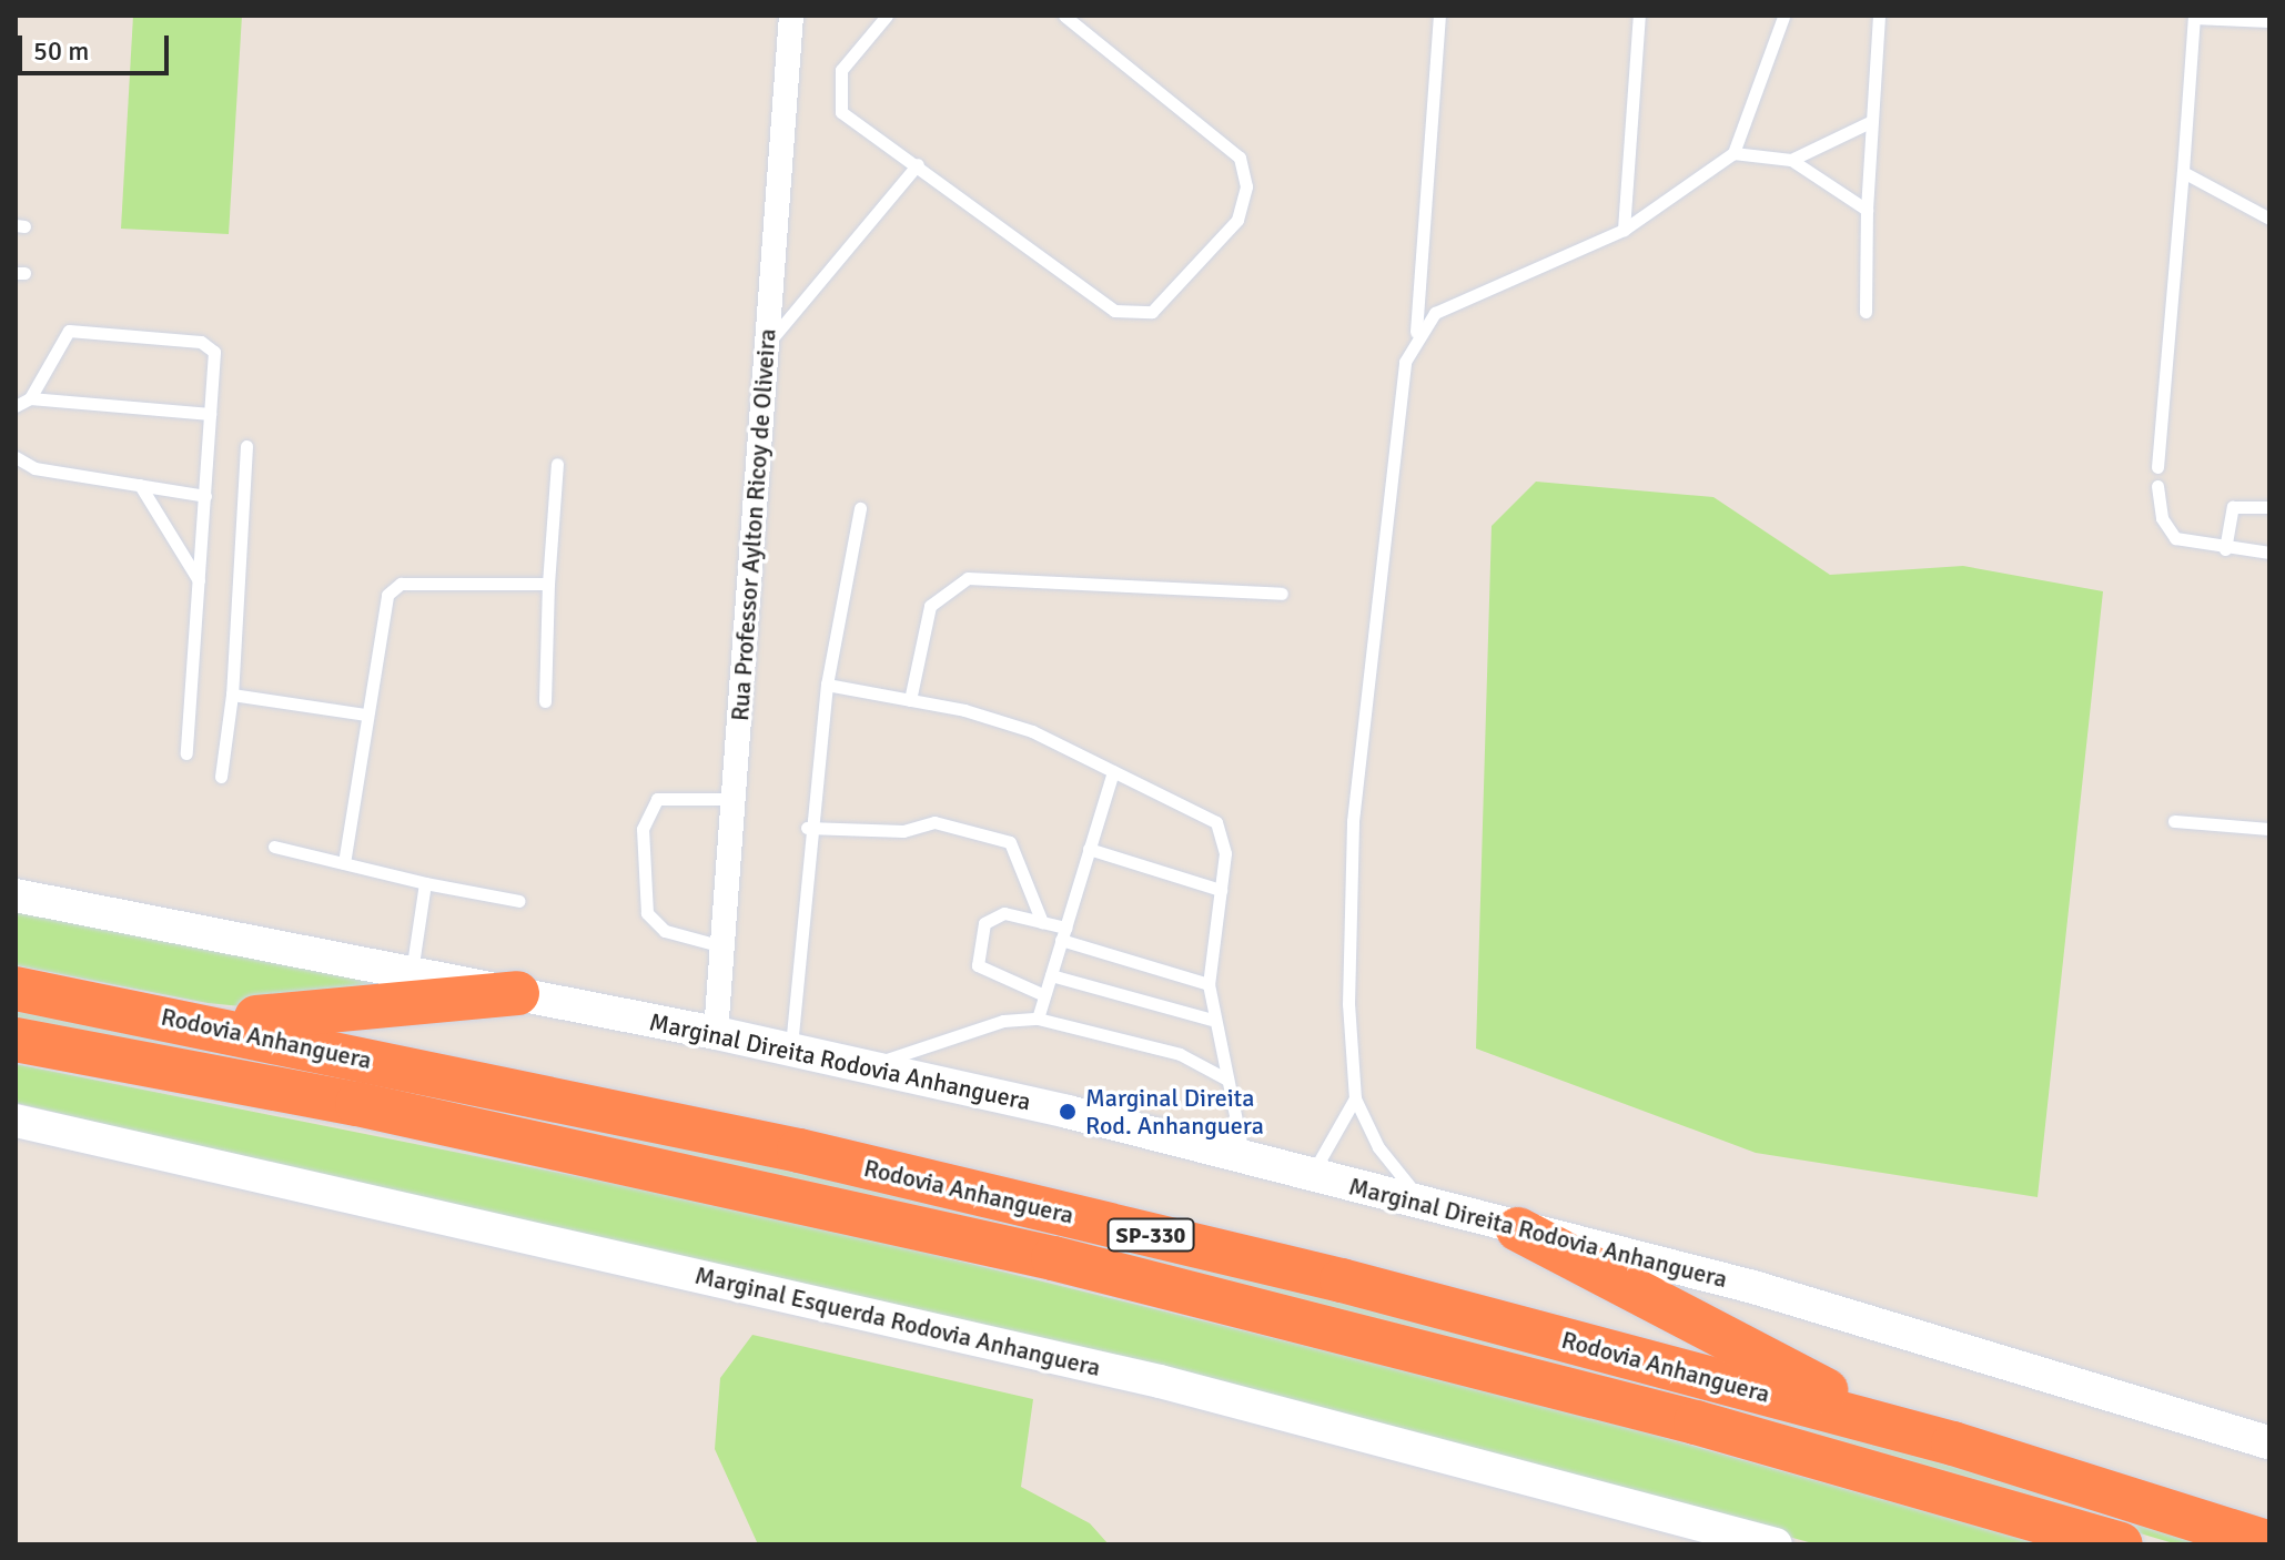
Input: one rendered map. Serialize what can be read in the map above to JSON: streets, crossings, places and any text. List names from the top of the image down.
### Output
{
  "streets": {
    "highway": ["Rodovia Anhanguera", "SP-330"],
    "street": ["Rua Professor Aylton Ricoy de Oliveira", "Marginal Direita Rodovia Anhanguera", "Marginal Esquerda Rodovia Anhanguera"]
  },
  "crossings": [
    ["Rua Professor Aylton Ricoy de Oliveira", "Marginal Direita Rodovia Anhanguera"]
  ],
  "places": ["Marginal Direita Rod. Anhanguera"],
  "scale_bar": "50 m"
}
